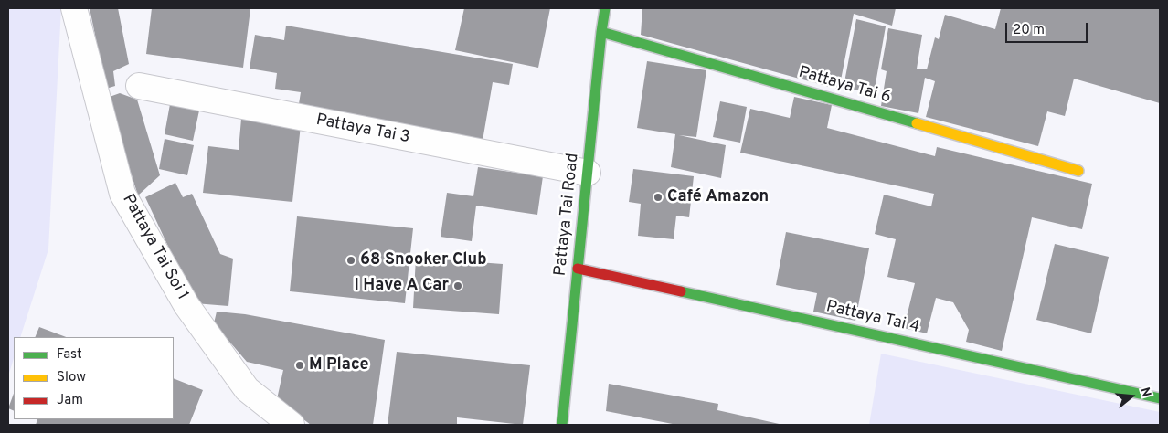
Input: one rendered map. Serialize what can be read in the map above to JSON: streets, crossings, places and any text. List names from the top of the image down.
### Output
{
  "streets": {
    "street": [
      "Pattaya Tai 6",
      "Pattaya Tai 3",
      "Pattaya Tai Road",
      "Pattaya Tai Soi 1",
      "Pattaya Tai 4"
    ]
  },
  "crossings": [
    ["Pattaya Tai 6", "Pattaya Tai Road"],
    ["Pattaya Tai 3", "Pattaya Tai Road"],
    ["Pattaya Tai Road", "Pattaya Tai 4"]
  ],
  "places": [
    "Café Amazon",
    "68 Snooker Club",
    "I Have A Car",
    "M Place"
  ],
  "legend": ["Fast", "Slow", "Jam"],
  "scale_bar": "20 m",
  "north": "right"
}
